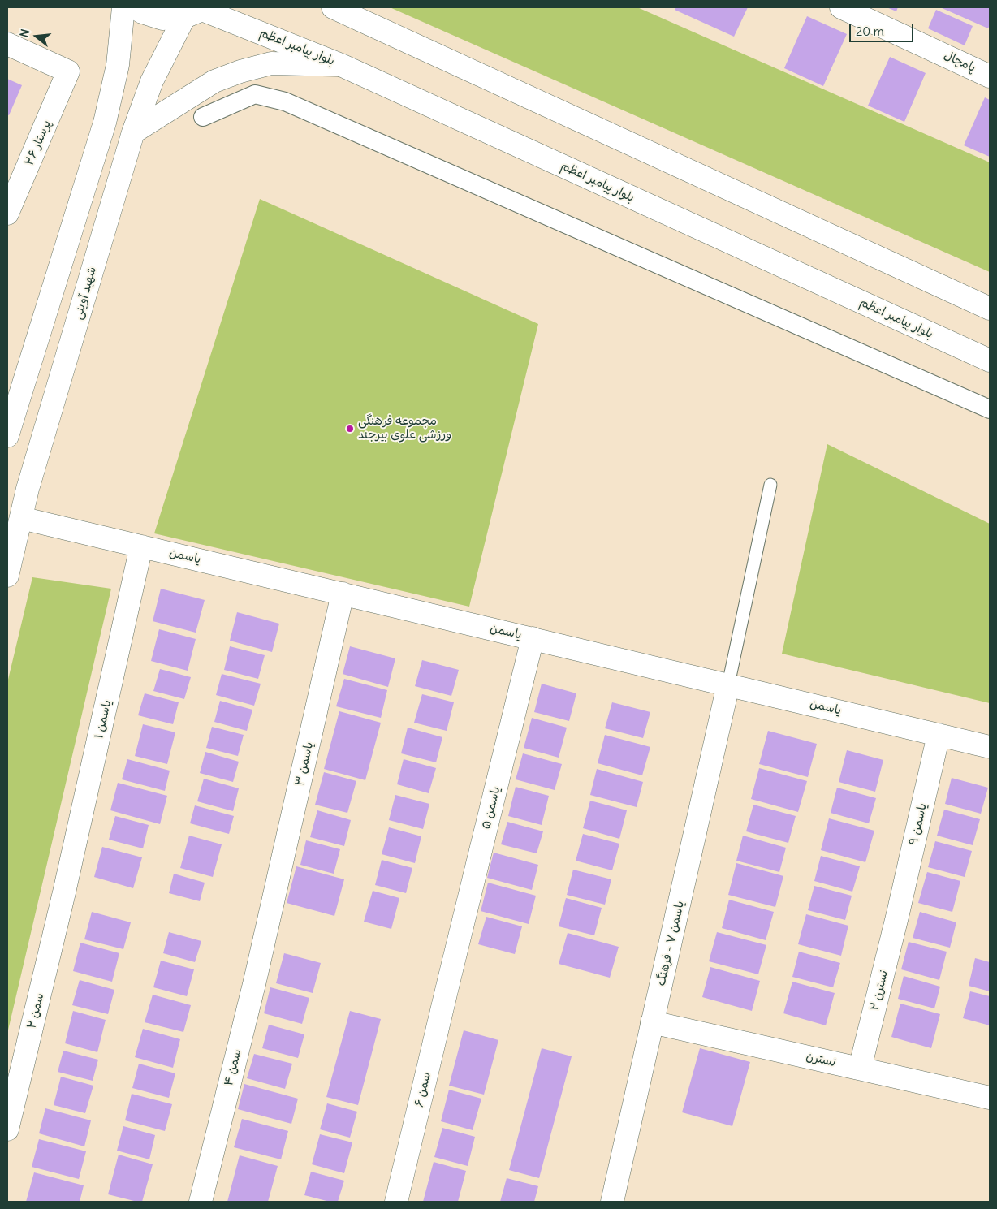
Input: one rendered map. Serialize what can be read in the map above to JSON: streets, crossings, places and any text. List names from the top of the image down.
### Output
{
  "streets": {
    "street": [
      "بلوار پیامبر اعظم",
      "پامچال",
      "پرستار ۲۶",
      "شهید آوینی",
      "یاسمن",
      "یاسمن ۱",
      "یاسمن ۳",
      "یاسمن ۵",
      "یاسمن ۹",
      "یاسمن ۷ - فرهنگ",
      "نسترن ۲",
      "سمن ۲",
      "نسترن",
      "سمن ۴",
      "سمن ۶"
    ]
  },
  "crossings": [
    ["بلوار پیامبر اعظم", "شهید آوینی"],
    ["شهید آوینی", "یاسمن"],
    ["یاسمن", "یاسمن ۱"],
    ["یاسمن", "یاسمن ۳"],
    ["یاسمن", "یاسمن ۵"],
    ["یاسمن", "یاسمن ۹"],
    ["یاسمن", "یاسمن ۷ - فرهنگ"],
    ["یاسمن ۱", "سمن ۲"],
    ["یاسمن ۳", "سمن ۴"],
    ["یاسمن ۵", "سمن ۶"],
    ["یاسمن ۹", "نسترن ۲"],
    ["یاسمن ۷ - فرهنگ", "نسترن"],
    ["نسترن ۲", "نسترن"]
  ],
  "places": ["مجموعه فرهنگی ورزشی علوی بیرجند"],
  "scale_bar": "20 m",
  "north": "left"
}
